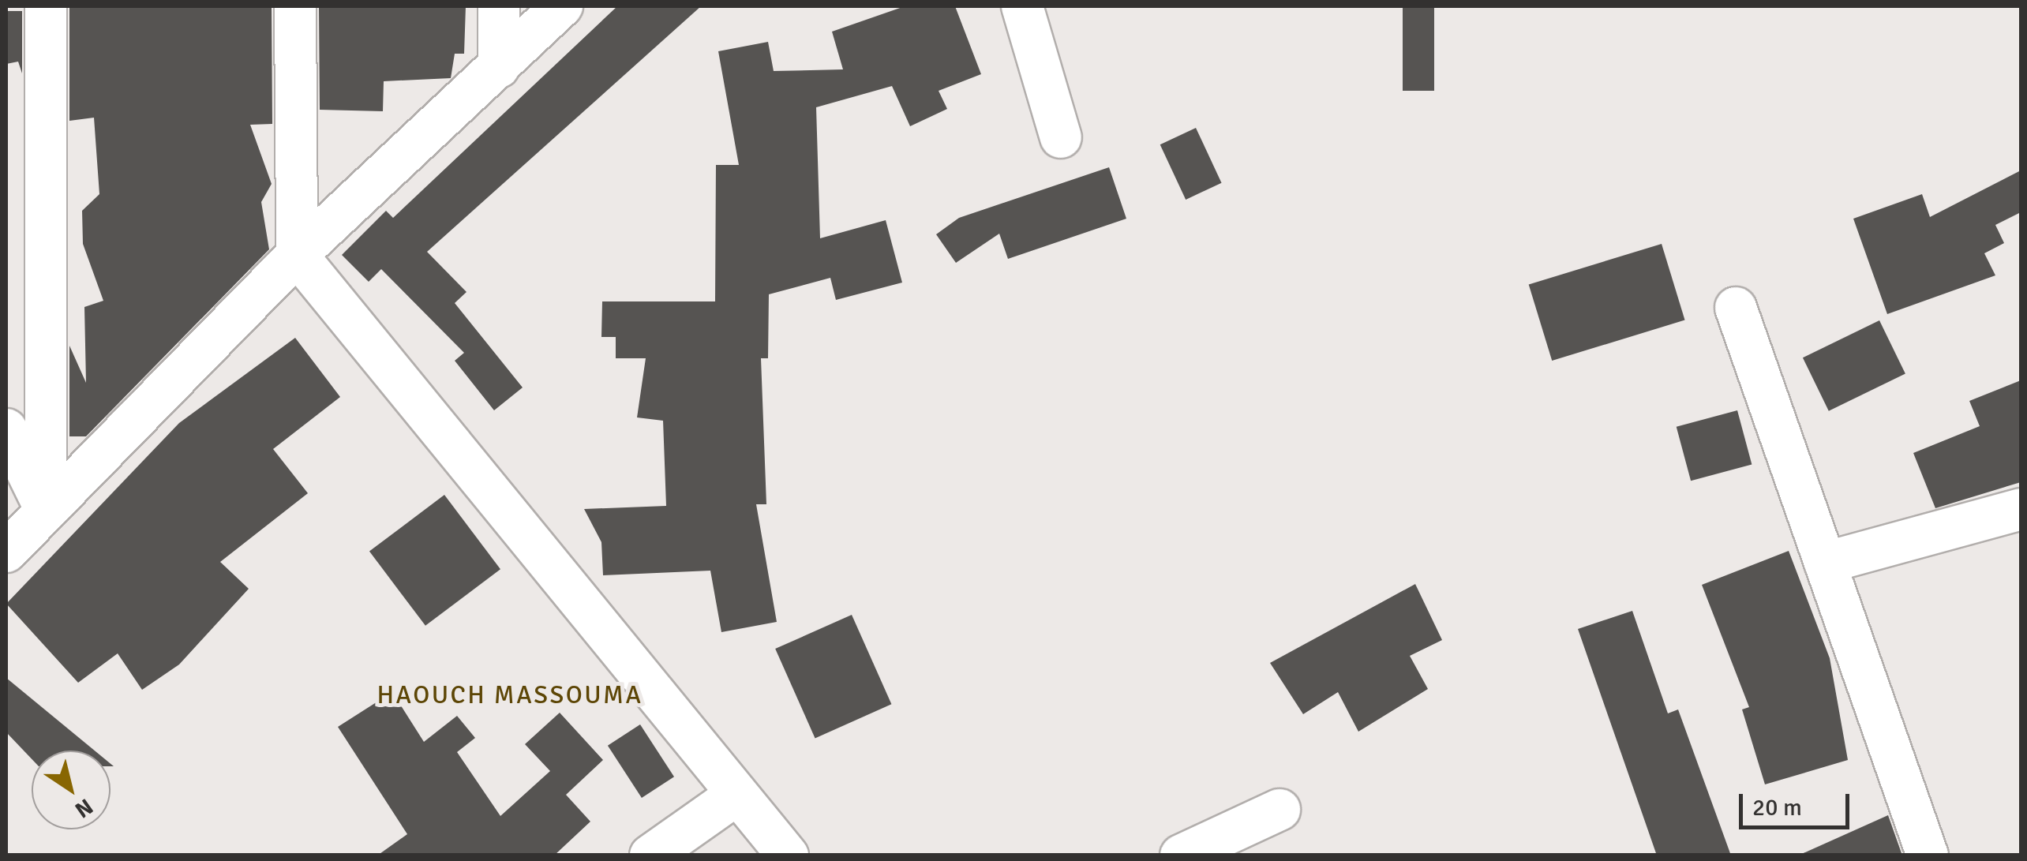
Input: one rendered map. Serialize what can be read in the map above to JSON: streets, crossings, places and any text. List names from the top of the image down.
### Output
{
  "districts": ["HAOUCH MASSOUMA"],
  "scale_bar": "20 m",
  "north": "bottom right"
}
